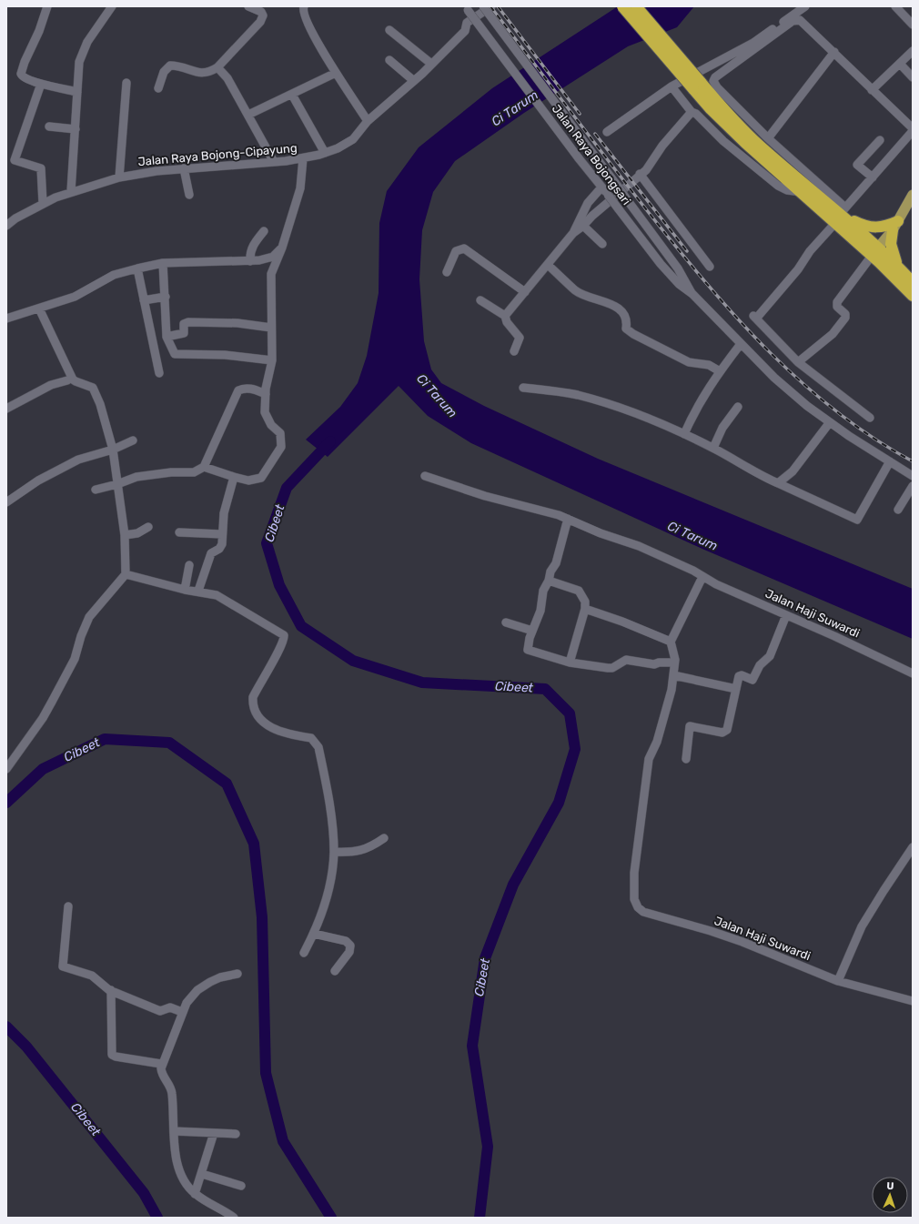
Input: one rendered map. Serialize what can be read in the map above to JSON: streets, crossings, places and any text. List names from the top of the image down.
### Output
{
  "streets": {
    "street": ["Jalan Raya Bojong-Cipayung", "Jalan Raya Bojongsari", "Jalan Haji Suwardi"]
  },
  "water": ["Ci Tarum", "Cibeet"],
  "north": "top"
}
